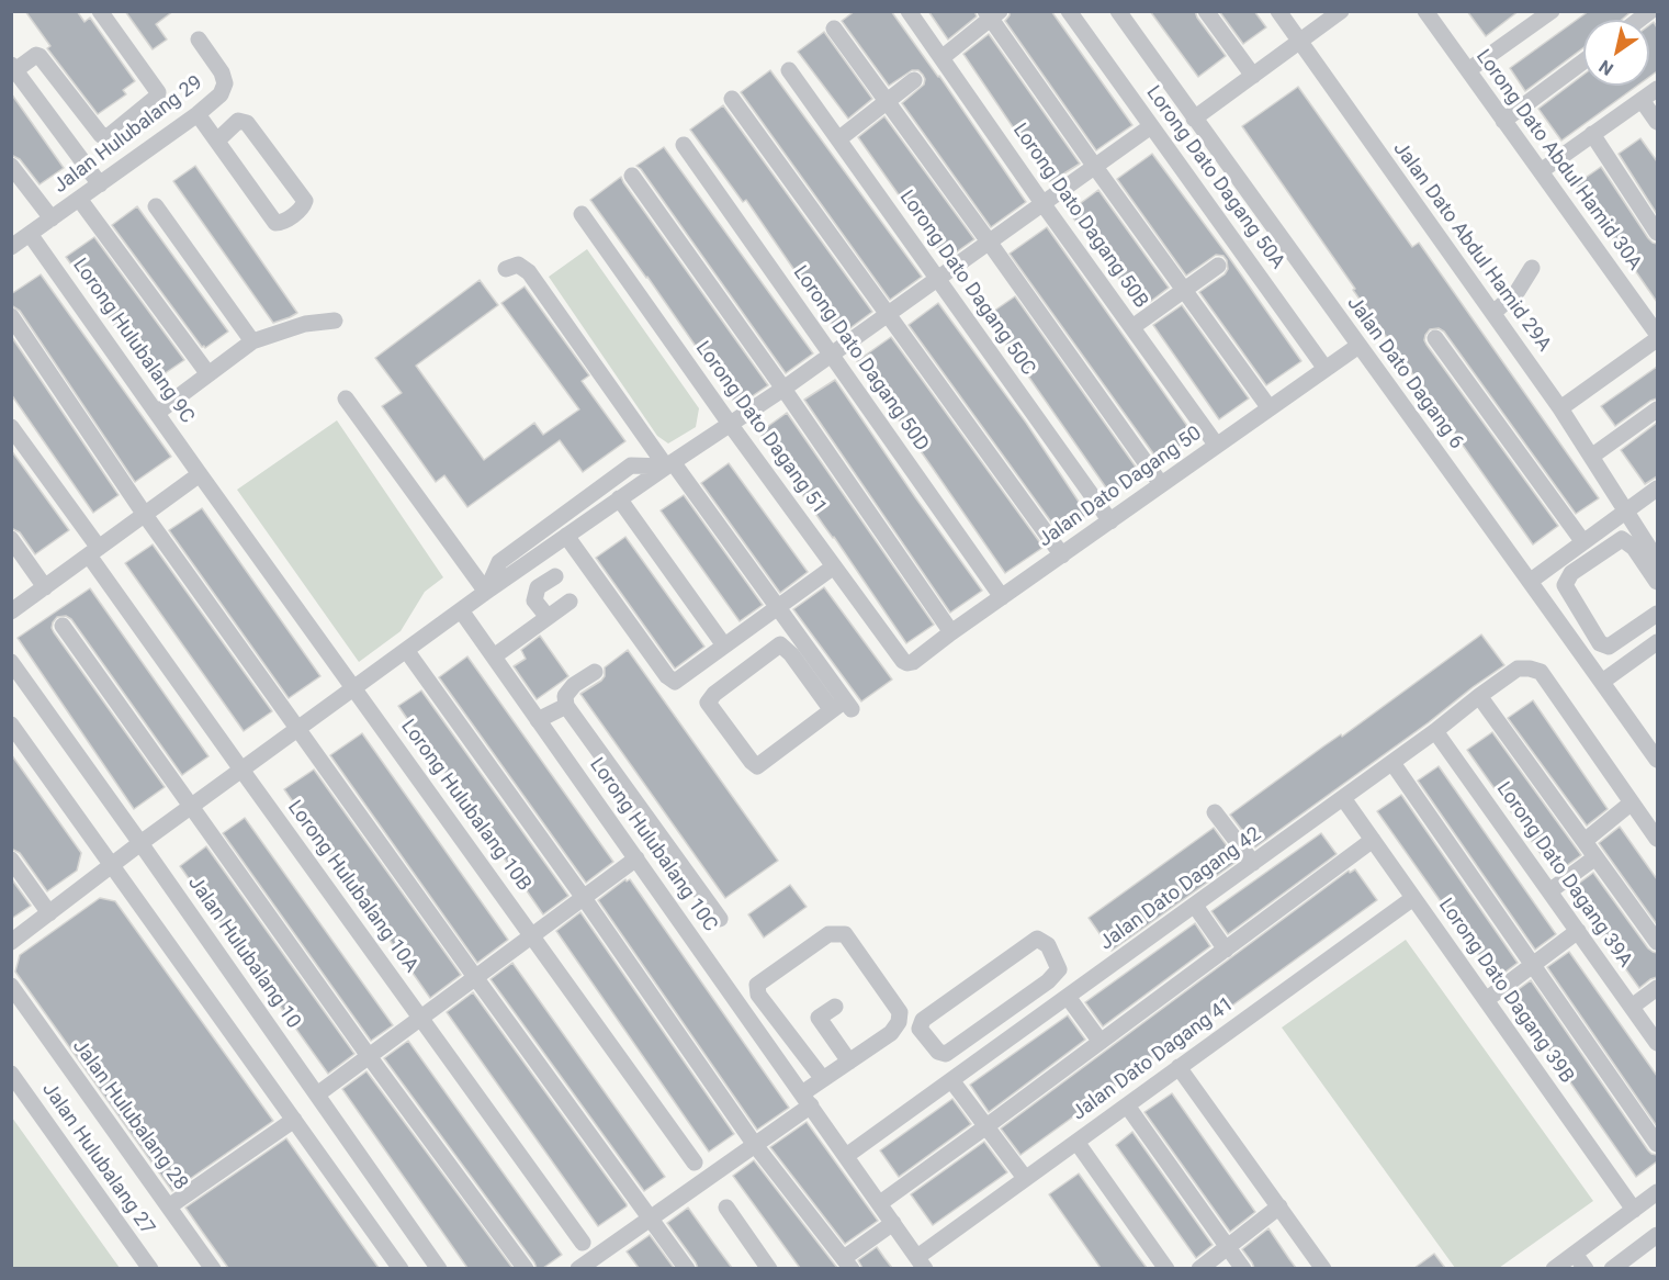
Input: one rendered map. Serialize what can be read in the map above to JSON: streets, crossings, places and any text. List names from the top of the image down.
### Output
{
  "streets": {
    "street": [
      "Jalan Hulubalang 29",
      "Lorong Dato Abdul Hamid 30A",
      "Lorong Dato Dagang 50A",
      "Lorong Dato Dagang 50B",
      "Jalan Dato Abdul Hamid 29A",
      "Lorong Dato Dagang 50C",
      "Lorong Hulubalang 9C",
      "Lorong Dato Dagang 50D",
      "Jalan Dato Dagang 6",
      "Lorong Dato Dagang 51",
      "Jalan Dato Dagang 50",
      "Lorong Hulubalang 10B",
      "Lorong Hulubalang 10C",
      "Lorong Dato Dagang 39A",
      "Lorong Hulubalang 10A",
      "Jalan Dato Dagang 42",
      "Jalan Hulubalang 10",
      "Lorong Dato Dagang 39B",
      "Jalan Dato Dagang 41",
      "Jalan Hulubalang 28",
      "Jalan Hulubalang 27"
    ]
  },
  "crossings": [
    ["Jalan Hulubalang 29", "Lorong Hulubalang 9C"],
    ["Lorong Dato Dagang 50A", "Jalan Dato Dagang 50"],
    ["Lorong Dato Dagang 50B", "Jalan Dato Dagang 50"],
    ["Lorong Dato Dagang 50C", "Jalan Dato Dagang 50"],
    ["Lorong Hulubalang 9C", "Lorong Hulubalang 10B"],
    ["Lorong Dato Dagang 50D", "Jalan Dato Dagang 50"],
    ["Jalan Dato Dagang 6", "Jalan Dato Dagang 50"],
    ["Lorong Dato Dagang 51", "Jalan Dato Dagang 50"],
    ["Lorong Hulubalang 10C", "Jalan Dato Dagang 42"],
    ["Lorong Hulubalang 10C", "Jalan Dato Dagang 41"],
    ["Lorong Dato Dagang 39A", "Jalan Dato Dagang 42"],
    ["Jalan Dato Dagang 42", "Lorong Dato Dagang 39B"],
    ["Lorong Dato Dagang 39B", "Jalan Dato Dagang 41"]
  ],
  "north": "bottom left"
}
